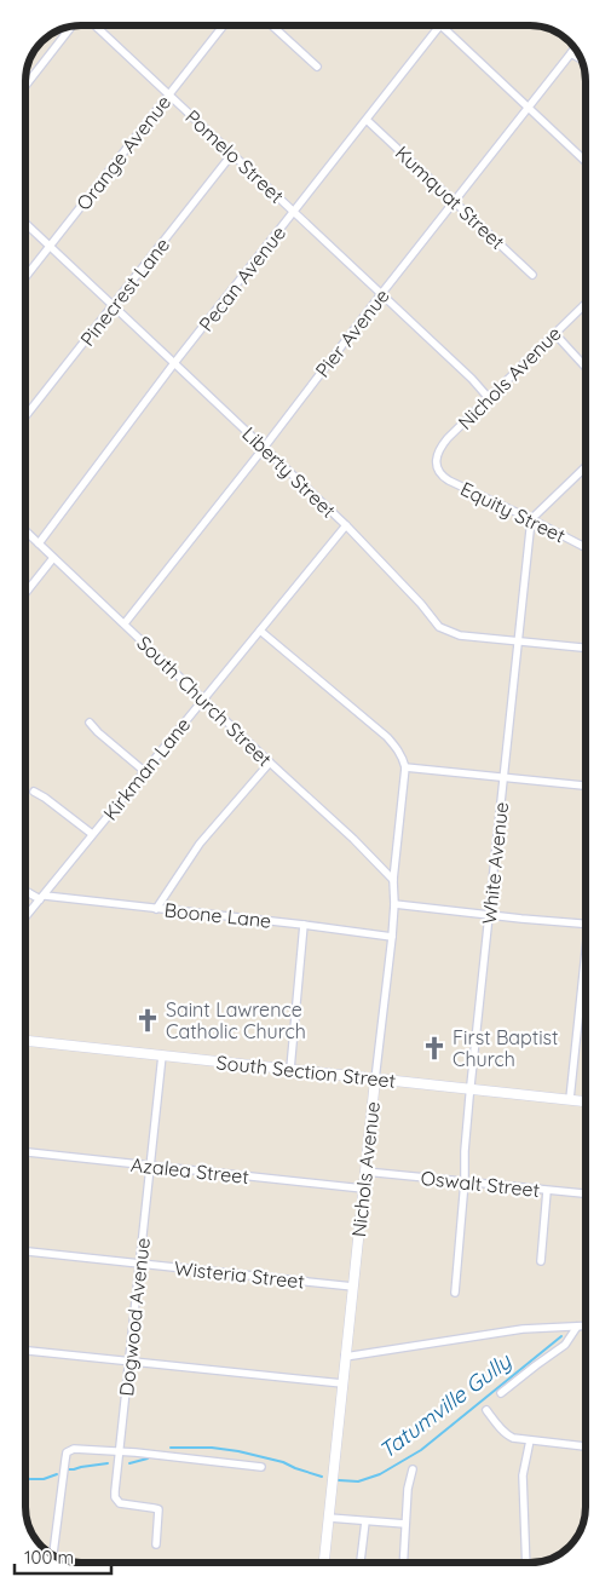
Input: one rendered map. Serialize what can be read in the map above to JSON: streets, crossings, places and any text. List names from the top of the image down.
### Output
{
  "streets": {
    "street": [
      "Orange Avenue",
      "Pomelo Street",
      "Kumquat Street",
      "Pecan Avenue",
      "Pinecrest Lane",
      "Pier Avenue",
      "Nichols Avenue",
      "Liberty Street",
      "Equity Street",
      "South Church Street",
      "Kirkman Lane",
      "White Avenue",
      "Boone Lane",
      "South Section Street",
      "Azalea Street",
      "Oswalt Street",
      "Wisteria Street",
      "Dogwood Avenue"
    ]
  },
  "crossings": [
    ["Orange Avenue", "Pomelo Street"],
    ["Orange Avenue", "Liberty Street"],
    ["Pomelo Street", "Pecan Avenue"],
    ["Pomelo Street", "Pinecrest Lane"],
    ["Pomelo Street", "Pier Avenue"],
    ["Pomelo Street", "Nichols Avenue"],
    ["Kumquat Street", "Pecan Avenue"],
    ["Kumquat Street", "Pier Avenue"],
    ["Pecan Avenue", "Liberty Street"],
    ["Pecan Avenue", "South Church Street"],
    ["Pinecrest Lane", "Liberty Street"],
    ["Pier Avenue", "Liberty Street"],
    ["Pier Avenue", "South Church Street"],
    ["Nichols Avenue", "Equity Street"],
    ["Nichols Avenue", "South Church Street"],
    ["Nichols Avenue", "Boone Lane"],
    ["Nichols Avenue", "South Section Street"],
    ["Nichols Avenue", "Azalea Street"],
    ["Nichols Avenue", "Oswalt Street"],
    ["Nichols Avenue", "Wisteria Street"],
    ["Liberty Street", "Kirkman Lane"],
    ["Liberty Street", "White Avenue"],
    ["Equity Street", "White Avenue"],
    ["South Church Street", "Kirkman Lane"],
    ["Kirkman Lane", "Boone Lane"],
    ["White Avenue", "South Section Street"],
    ["White Avenue", "Oswalt Street"],
    ["South Section Street", "Dogwood Avenue"],
    ["Azalea Street", "Dogwood Avenue"],
    ["Wisteria Street", "Dogwood Avenue"]
  ],
  "water": ["Tatumville Gully"],
  "places": {
    "church": ["Saint Lawrence Catholic Church", "First Baptist Church"]
  },
  "scale_bar": "100 m"
}
